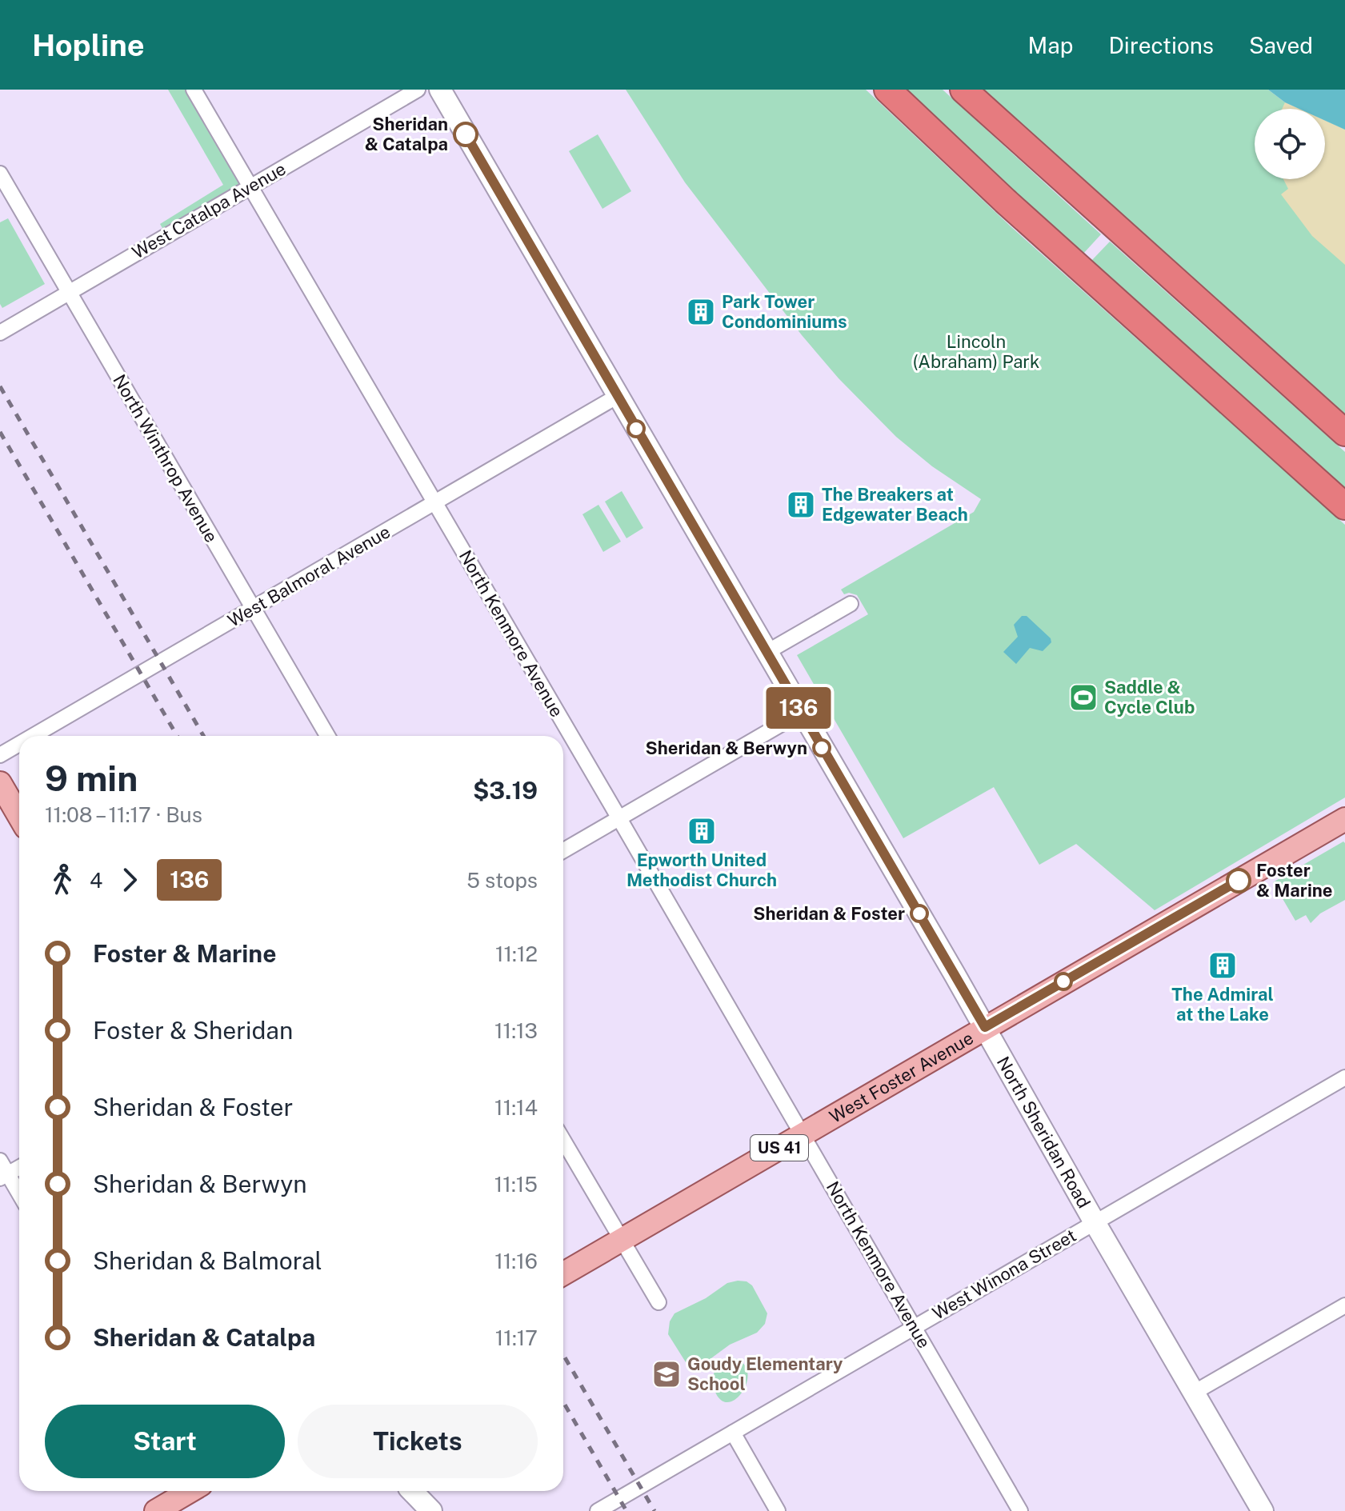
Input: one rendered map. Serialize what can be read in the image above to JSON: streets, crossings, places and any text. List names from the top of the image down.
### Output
{
  "streets": {
    "main road": ["West Foster Avenue", "North Sheridan Road", "US 41"],
    "street": [
      "West Catalpa Avenue",
      "North Winthrop Avenue",
      "West Balmoral Avenue",
      "North Kenmore Avenue",
      "West Winona Street"
    ]
  },
  "crossings": [
    ["West Catalpa Avenue", "North Winthrop Avenue"],
    ["West Catalpa Avenue", "North Kenmore Avenue"],
    ["North Winthrop Avenue", "West Balmoral Avenue"],
    ["West Balmoral Avenue", "North Kenmore Avenue"],
    ["West Balmoral Avenue", "North Sheridan Road"],
    ["North Kenmore Avenue", "West Foster Avenue"],
    ["North Kenmore Avenue", "West Winona Street"],
    ["West Foster Avenue", "North Sheridan Road"],
    ["North Sheridan Road", "West Winona Street"]
  ],
  "parks": ["Lincoln (Abraham) Park"],
  "places": {
    "other": [
      "Sheridan & Catalpa",
      "Sheridan & Berwyn",
      "Foster & Marine",
      "Sheridan & Foster"
    ],
    "building": [
      "Park Tower Condominiums",
      "The Breakers at Edgewater Beach",
      "Epworth United Methodist Church",
      "The Admiral at the Lake"
    ],
    "sports": ["Saddle & Cycle Club"],
    "school or university": ["Goudy Elementary School"]
  },
  "lines": ["bus line 136"],
  "page": {
    "header": "Hopline",
    "nav": ["Map", "Directions", "Saved"],
    "on_map": "136",
    "heading": ["9 min", "11:08 – 11:17 · Bus", "$3.19"],
    "legs": ["4", "136", "5 stops"],
    "list": [
      {
        "name": "Foster & Marine",
        "value": "11:12"
      },
      {
        "name": "Foster & Sheridan",
        "value": "11:13"
      },
      {
        "name": "Sheridan & Foster",
        "value": "11:14"
      },
      {
        "name": "Sheridan & Berwyn",
        "value": "11:15"
      },
      {
        "name": "Sheridan & Balmoral",
        "value": "11:16"
      },
      {
        "name": "Sheridan & Catalpa",
        "value": "11:17"
      }
    ],
    "buttons": ["Start", "Tickets"]
  }
}
